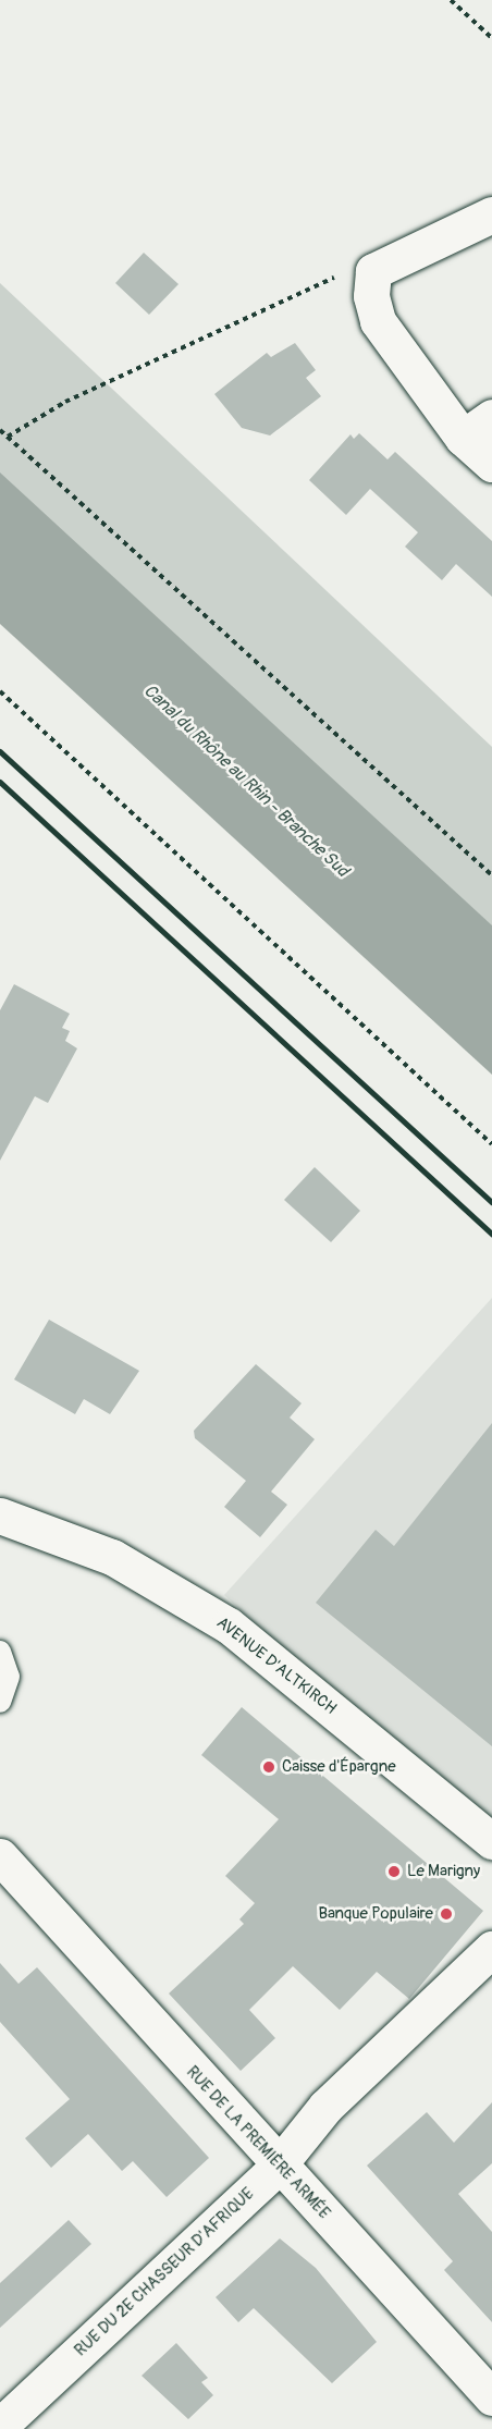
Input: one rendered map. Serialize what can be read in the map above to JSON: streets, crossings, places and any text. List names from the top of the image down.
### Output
{
  "streets": {
    "street": ["AVENUE D'ALTKIRCH", "RUE DE LA PREMIÈRE ARMÉE", "RUE DU 2E CHASSEUR D'AFRIQUE"]
  },
  "crossings": [
    ["RUE DE LA PREMIÈRE ARMÉE", "RUE DU 2E CHASSEUR D'AFRIQUE"]
  ],
  "water": ["Canal du Rhône au Rhin - Branche Sud"],
  "places": ["Caisse d'Épargne", "Le Marigny", "Banque Populaire"]
}
